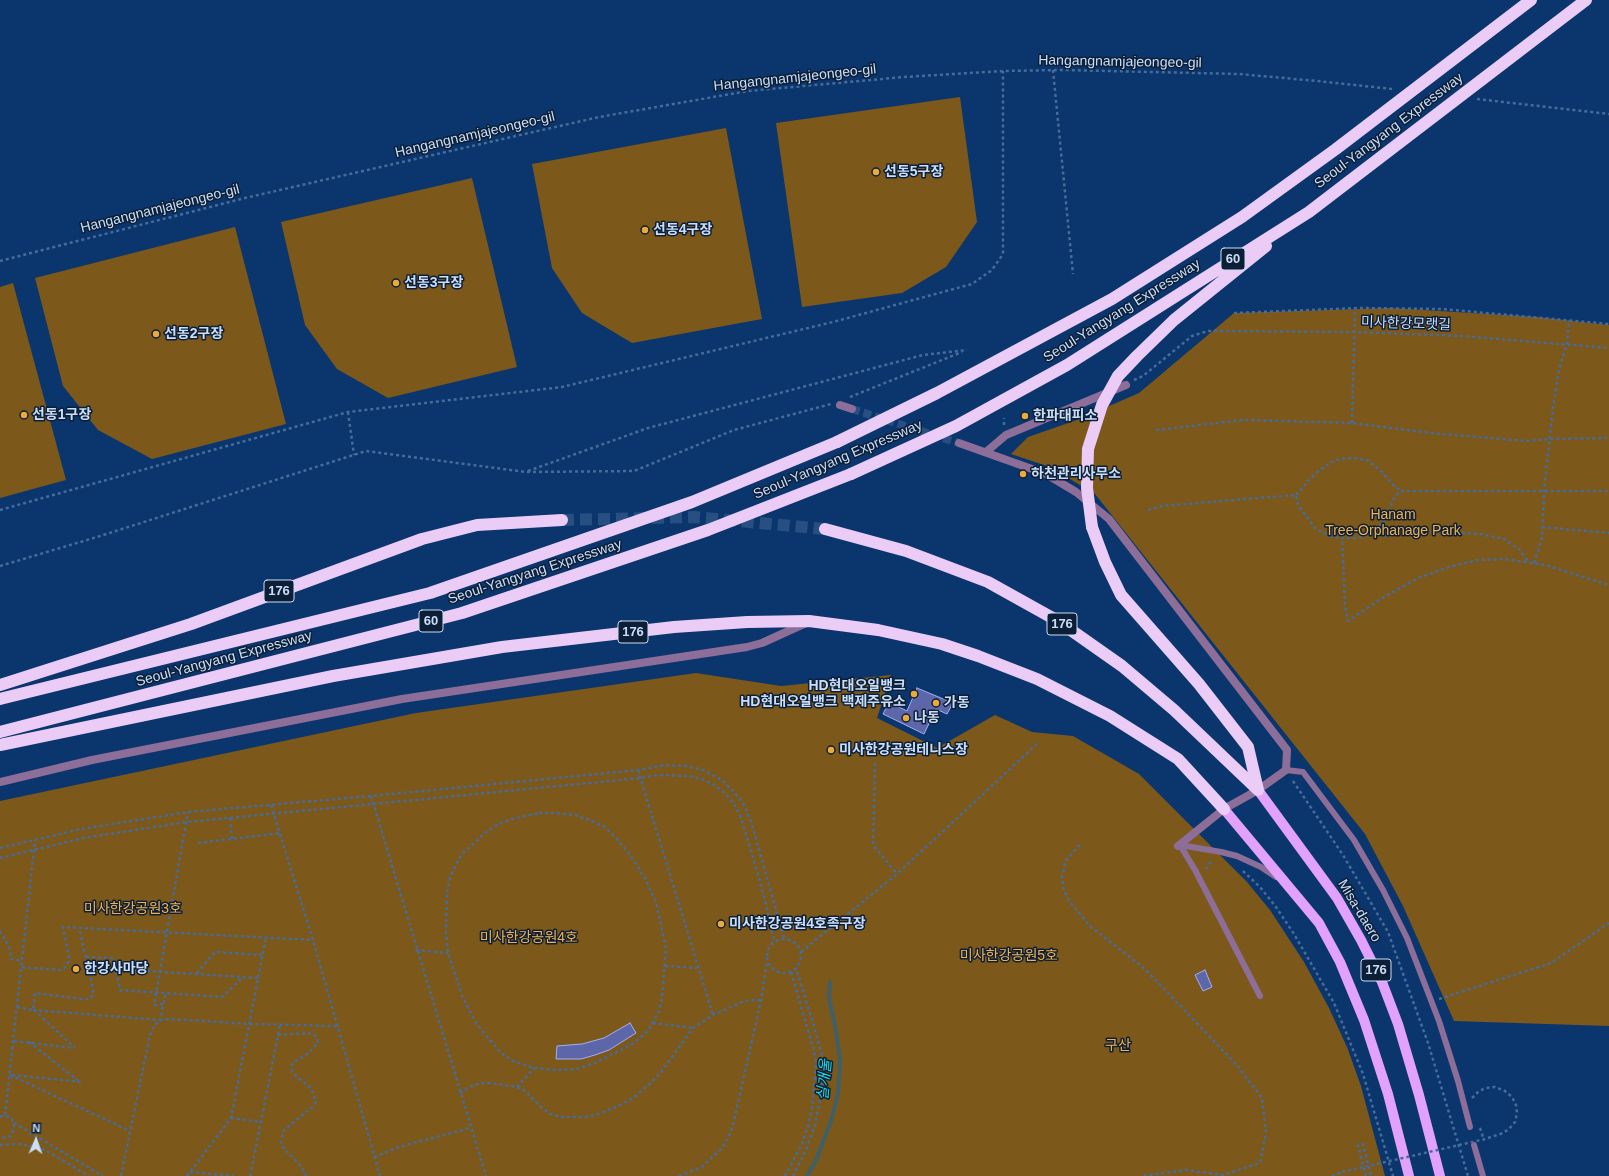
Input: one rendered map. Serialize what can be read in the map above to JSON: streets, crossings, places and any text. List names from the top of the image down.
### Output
{
  "streets": {
    "highway": ["Seoul-Yangyang Expressway", "60", "176"],
    "main road": ["Misa-daero"],
    "path": ["Hangangnamjajeongeo-gil", "미사한강모랫길"]
  },
  "crossings": [
    ["176", "Misa-daero"]
  ],
  "water": ["실개울"],
  "parks": [
    "Hanam Tree-Orphanage Park",
    "미사한강공원3호",
    "미사한강공원4호",
    "미사한강공원5호",
    "구산"
  ],
  "places": [
    "선동5구장",
    "선동4구장",
    "선동3구장",
    "선동2구장",
    "선동1구장",
    "한파대피소",
    "하천관리사무소",
    "HD현대오일뱅크 HD현대오일뱅크 백제주유소",
    "가동",
    "나동",
    "미사한강공원테니스장",
    "미사한강공원4호족구장",
    "한강사마당"
  ],
  "north": "top"
}
